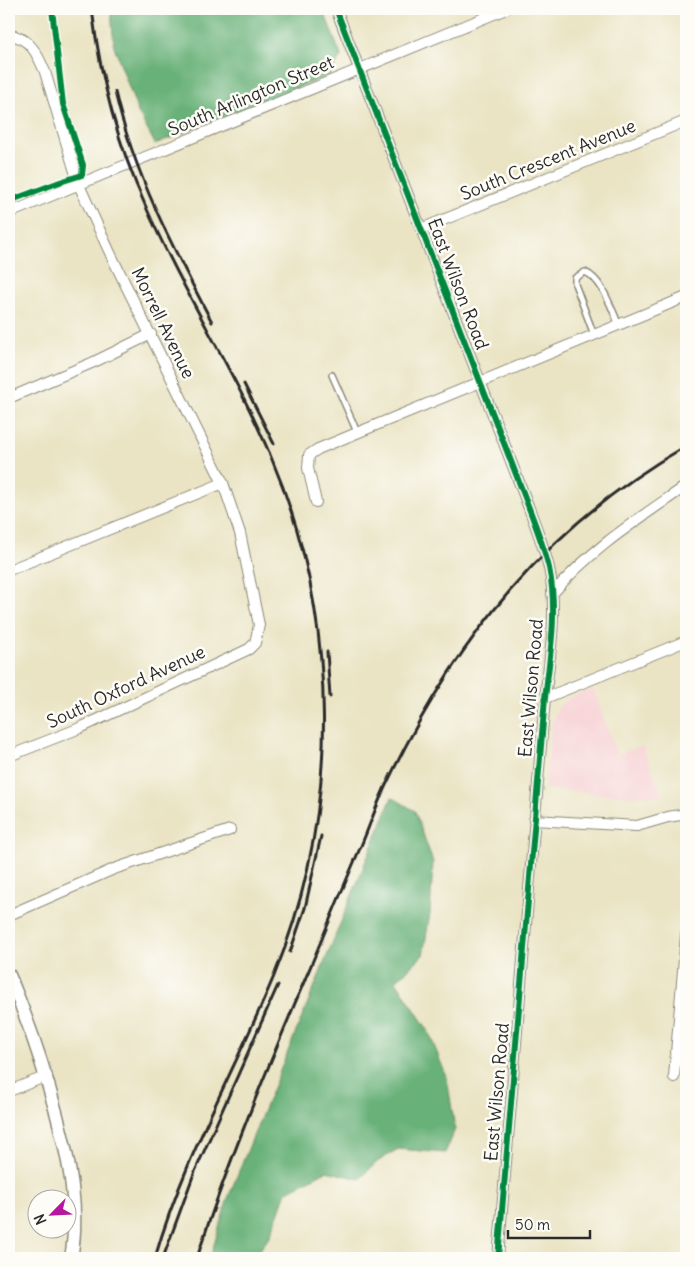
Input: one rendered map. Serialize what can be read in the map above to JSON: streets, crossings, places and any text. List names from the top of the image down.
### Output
{
  "streets": {
    "street": [
      "South Arlington Street",
      "South Crescent Avenue",
      "East Wilson Road",
      "Morrell Avenue",
      "South Oxford Avenue"
    ]
  },
  "crossings": [
    ["South Arlington Street", "East Wilson Road"],
    ["South Arlington Street", "Morrell Avenue"],
    ["South Crescent Avenue", "East Wilson Road"],
    ["Morrell Avenue", "South Oxford Avenue"]
  ],
  "scale_bar": "50 m",
  "north": "bottom left"
}
